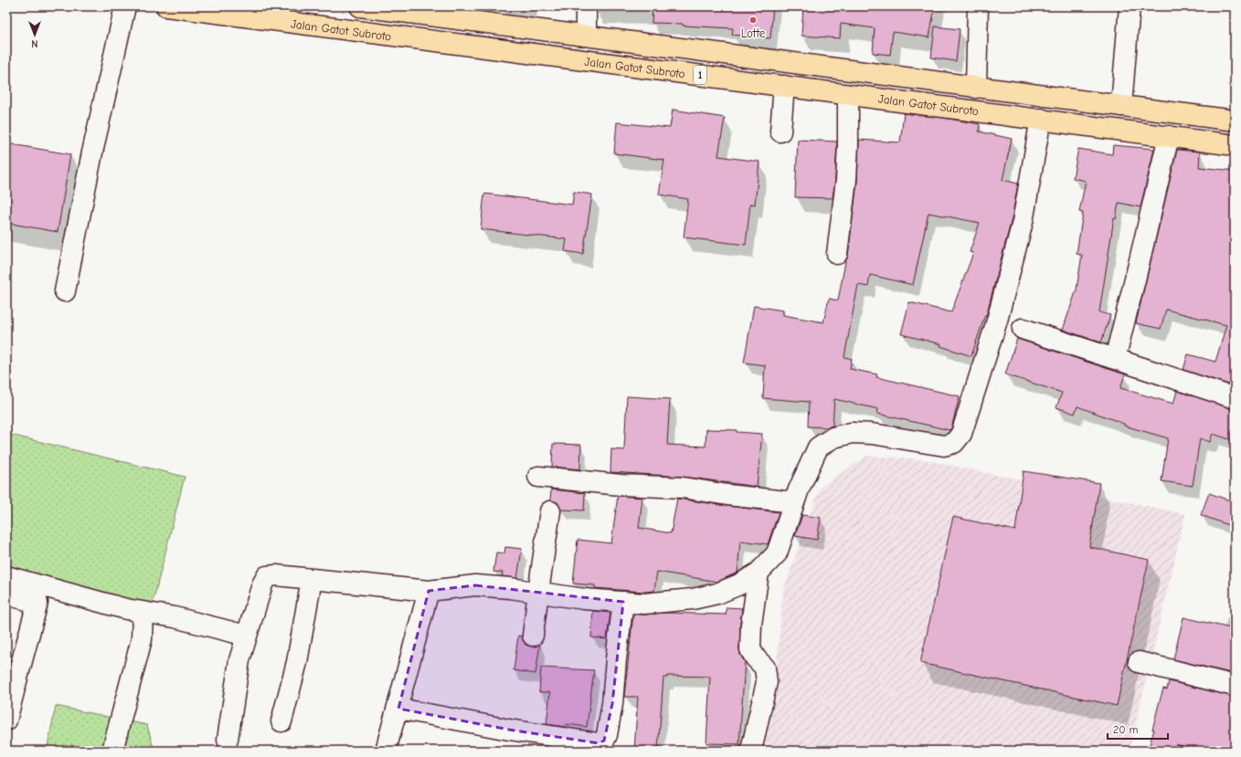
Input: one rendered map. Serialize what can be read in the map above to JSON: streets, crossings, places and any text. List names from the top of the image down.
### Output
{
  "streets": {
    "highway": ["Jalan Gatot Subroto", "1"]
  },
  "places": ["Lotte"],
  "scale_bar": "20 m",
  "north": "bottom"
}
